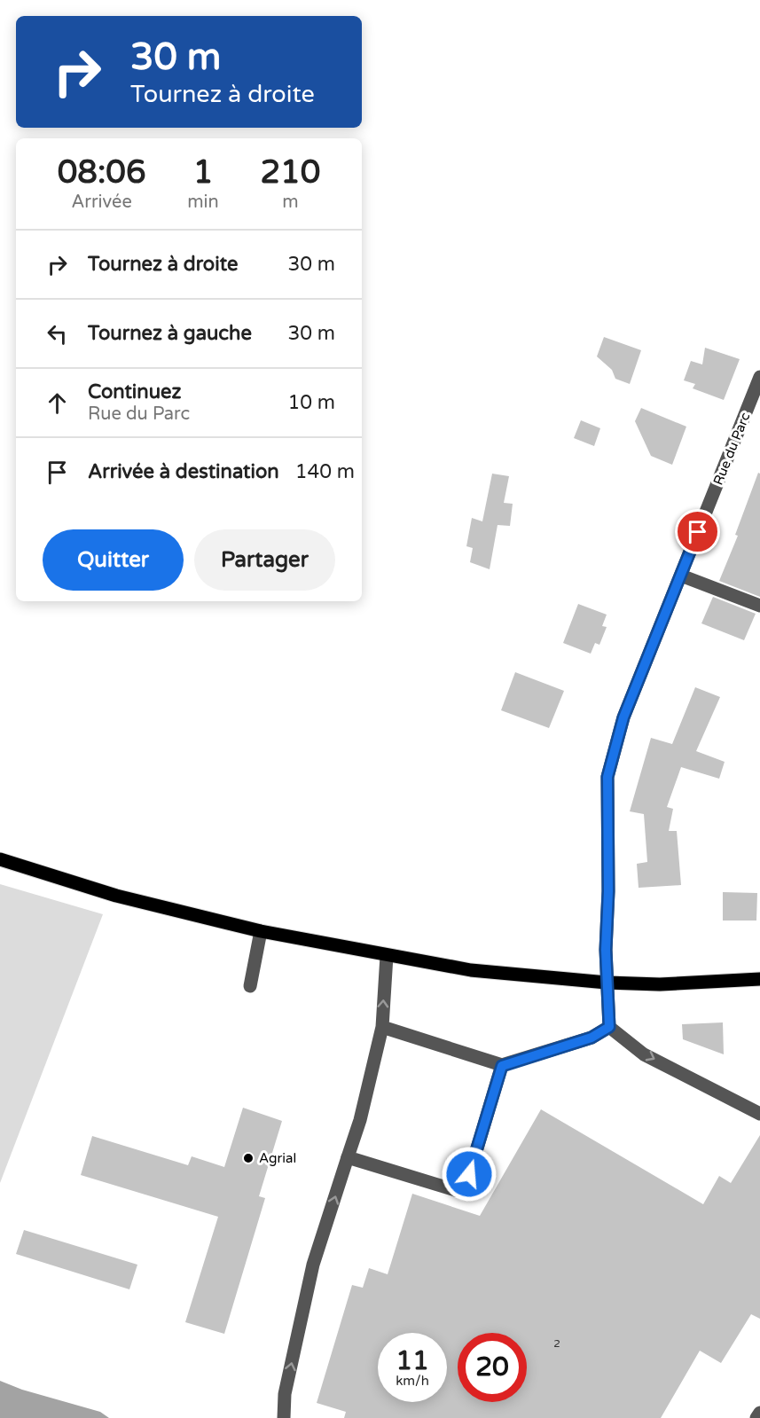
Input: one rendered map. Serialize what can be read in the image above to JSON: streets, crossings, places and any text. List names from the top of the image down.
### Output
{
  "streets": {
    "street": ["Rue du Parc"]
  },
  "places": ["Agrial"],
  "house_numbers": ["2"],
  "page": {
    "turn": ["30 m", "Tournez à droite"],
    "eta": [
      "08:06",
      "Arrivée",
      "1",
      "min",
      "210",
      "m"
    ],
    "list": [
      {
        "name": "Tournez à droite",
        "value": "30 m"
      },
      {
        "name": "Tournez à gauche",
        "value": "30 m"
      },
      {
        "name": "Continuez",
        "note": "Rue du Parc",
        "value": "10 m"
      },
      {
        "name": "Arrivée à destination",
        "value": "140 m"
      }
    ],
    "buttons": ["Quitter", "Partager"],
    "speed": "11 km/h",
    "limit": "20"
  }
}
